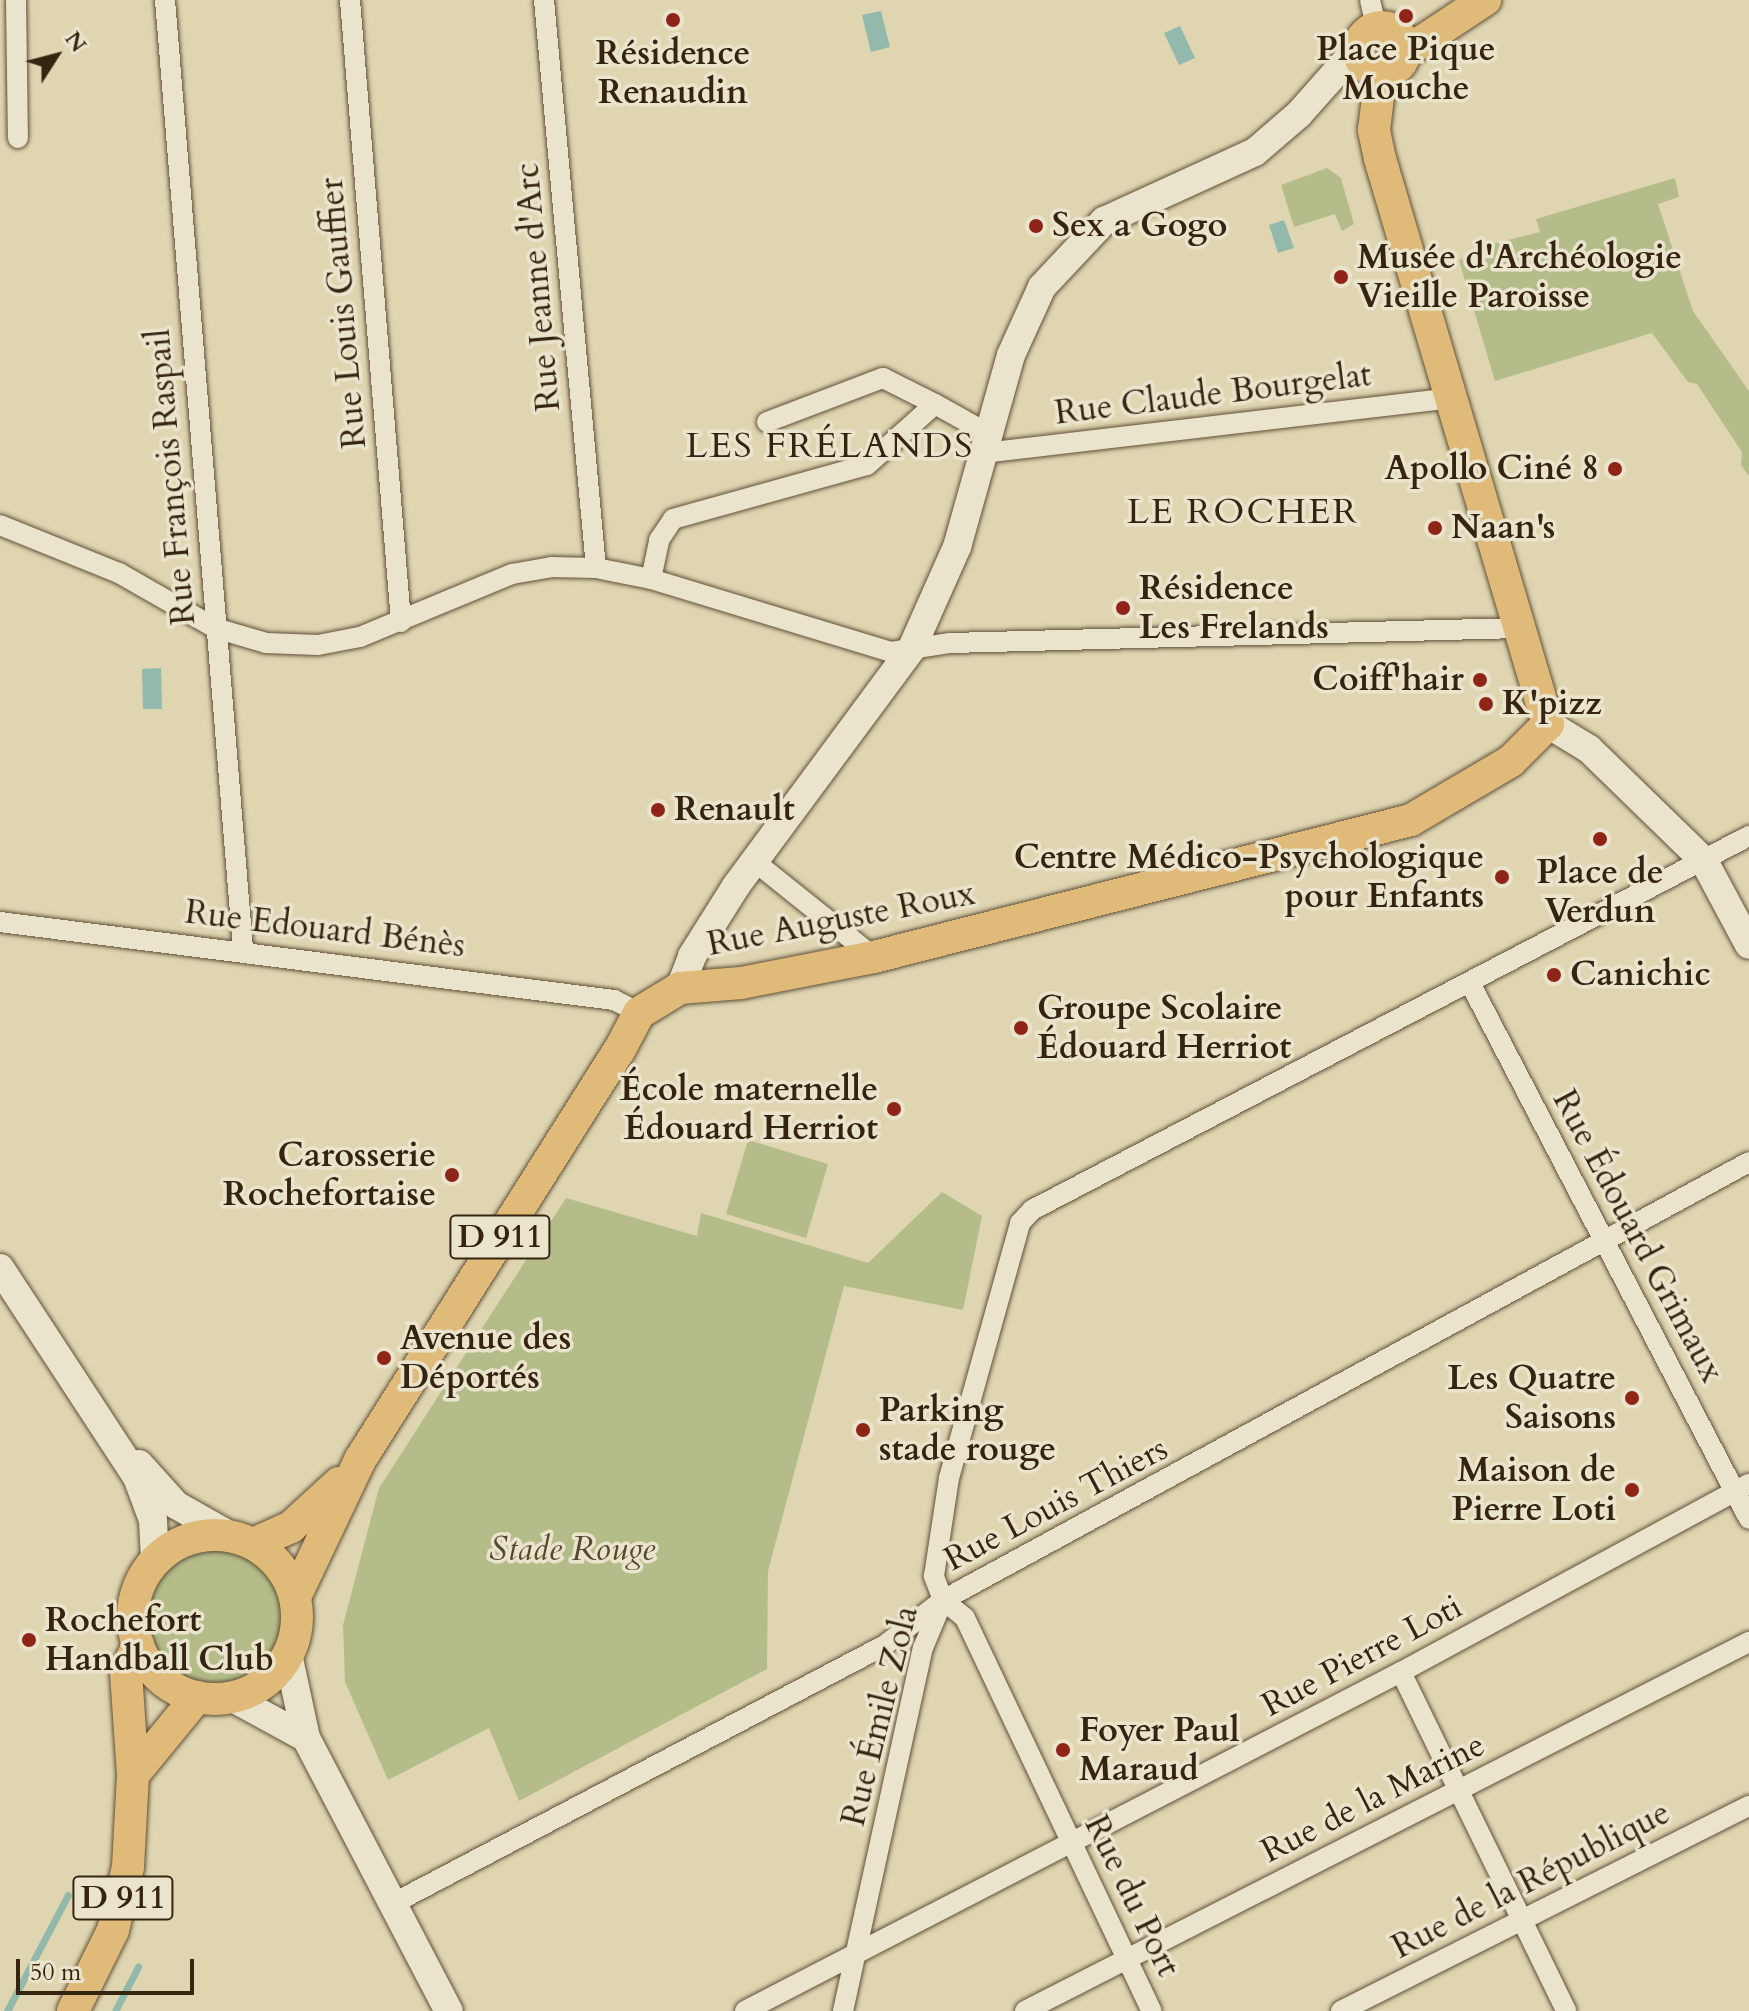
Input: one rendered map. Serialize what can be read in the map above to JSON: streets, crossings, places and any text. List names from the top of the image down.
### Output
{
  "streets": {
    "main road": ["Rue Auguste Roux", "D 911"],
    "street": [
      "Rue Jeanne d'Arc",
      "Rue Louis Gauffier",
      "Rue Claude Bourgelat",
      "Rue François Raspail",
      "Rue Edouard Bénès",
      "Rue Édouard Grimaux",
      "Rue Louis Thiers",
      "Rue Pierre Loti",
      "Rue Émile Zola",
      "Rue de la Marine",
      "Rue de la République",
      "Rue du Port"
    ]
  },
  "crossings": [
    ["Rue François Raspail", "Rue Edouard Bénès"],
    ["Rue Auguste Roux", "Rue Edouard Bénès"],
    ["Rue Auguste Roux", "D 911"],
    ["Rue Edouard Bénès", "D 911"],
    ["Rue Édouard Grimaux", "Rue Louis Thiers"],
    ["Rue Édouard Grimaux", "Rue Pierre Loti"],
    ["Rue Édouard Grimaux", "Rue Émile Zola"],
    ["Rue Louis Thiers", "Rue Émile Zola"],
    ["Rue Louis Thiers", "Rue du Port"],
    ["Rue Pierre Loti", "Rue Émile Zola"],
    ["Rue Pierre Loti", "Rue du Port"],
    ["Rue Émile Zola", "Rue du Port"],
    ["Rue de la Marine", "Rue du Port"]
  ],
  "districts": ["LES FRÉLANDS", "LE ROCHER"],
  "parks": ["Stade Rouge"],
  "places": [
    "Place Pique Mouche",
    "Résidence Renaudin",
    "Sex a Gogo",
    "Musée d'Archéologie Vieille Paroisse",
    "Apollo Ciné 8",
    "Naan's",
    "Résidence Les Frelands",
    "Coiff'hair",
    "K'pizz",
    "Renault",
    "Place de Verdun",
    "Centre Médico-Psychologique pour Enfants",
    "Canichic",
    "Groupe Scolaire Édouard Herriot",
    "École maternelle Édouard Herriot",
    "Carosserie Rochefortaise",
    "Avenue des Déportés",
    "Les Quatre Saisons",
    "Parking stade rouge",
    "Maison de Pierre Loti",
    "Rochefort Handball Club",
    "Foyer Paul Maraud"
  ],
  "scale_bar": "50 m",
  "north": "top right"
}
